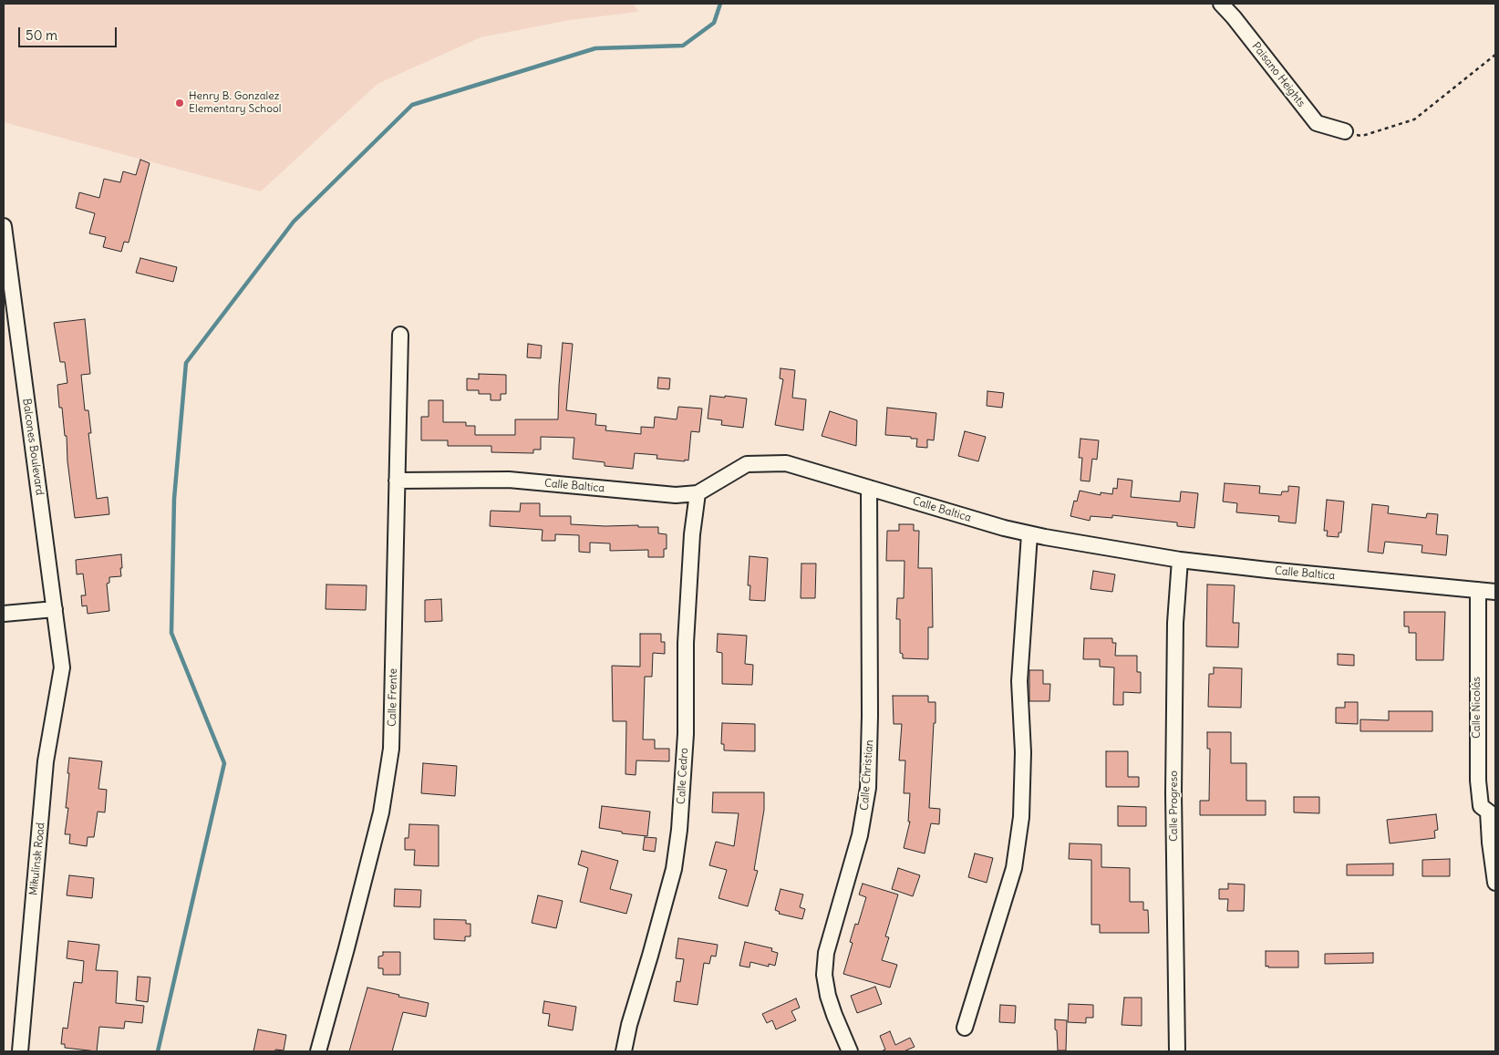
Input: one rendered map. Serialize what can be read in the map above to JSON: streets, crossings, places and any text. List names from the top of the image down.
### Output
{
  "streets": {
    "street": [
      "Paisano Heights",
      "Balcones Boulevard",
      "Calle Baltica",
      "Calle Frente",
      "Calle Nicolás",
      "Calle Christian",
      "Calle Cedro",
      "Calle Progreso",
      "Mikulinsk Road"
    ]
  },
  "crossings": [
    ["Balcones Boulevard", "Mikulinsk Road"],
    ["Calle Baltica", "Calle Frente"],
    ["Calle Baltica", "Calle Nicolás"],
    ["Calle Baltica", "Calle Christian"],
    ["Calle Baltica", "Calle Cedro"],
    ["Calle Baltica", "Calle Progreso"]
  ],
  "places": ["Henry B. Gonzalez Elementary School"],
  "scale_bar": "50 m"
}
